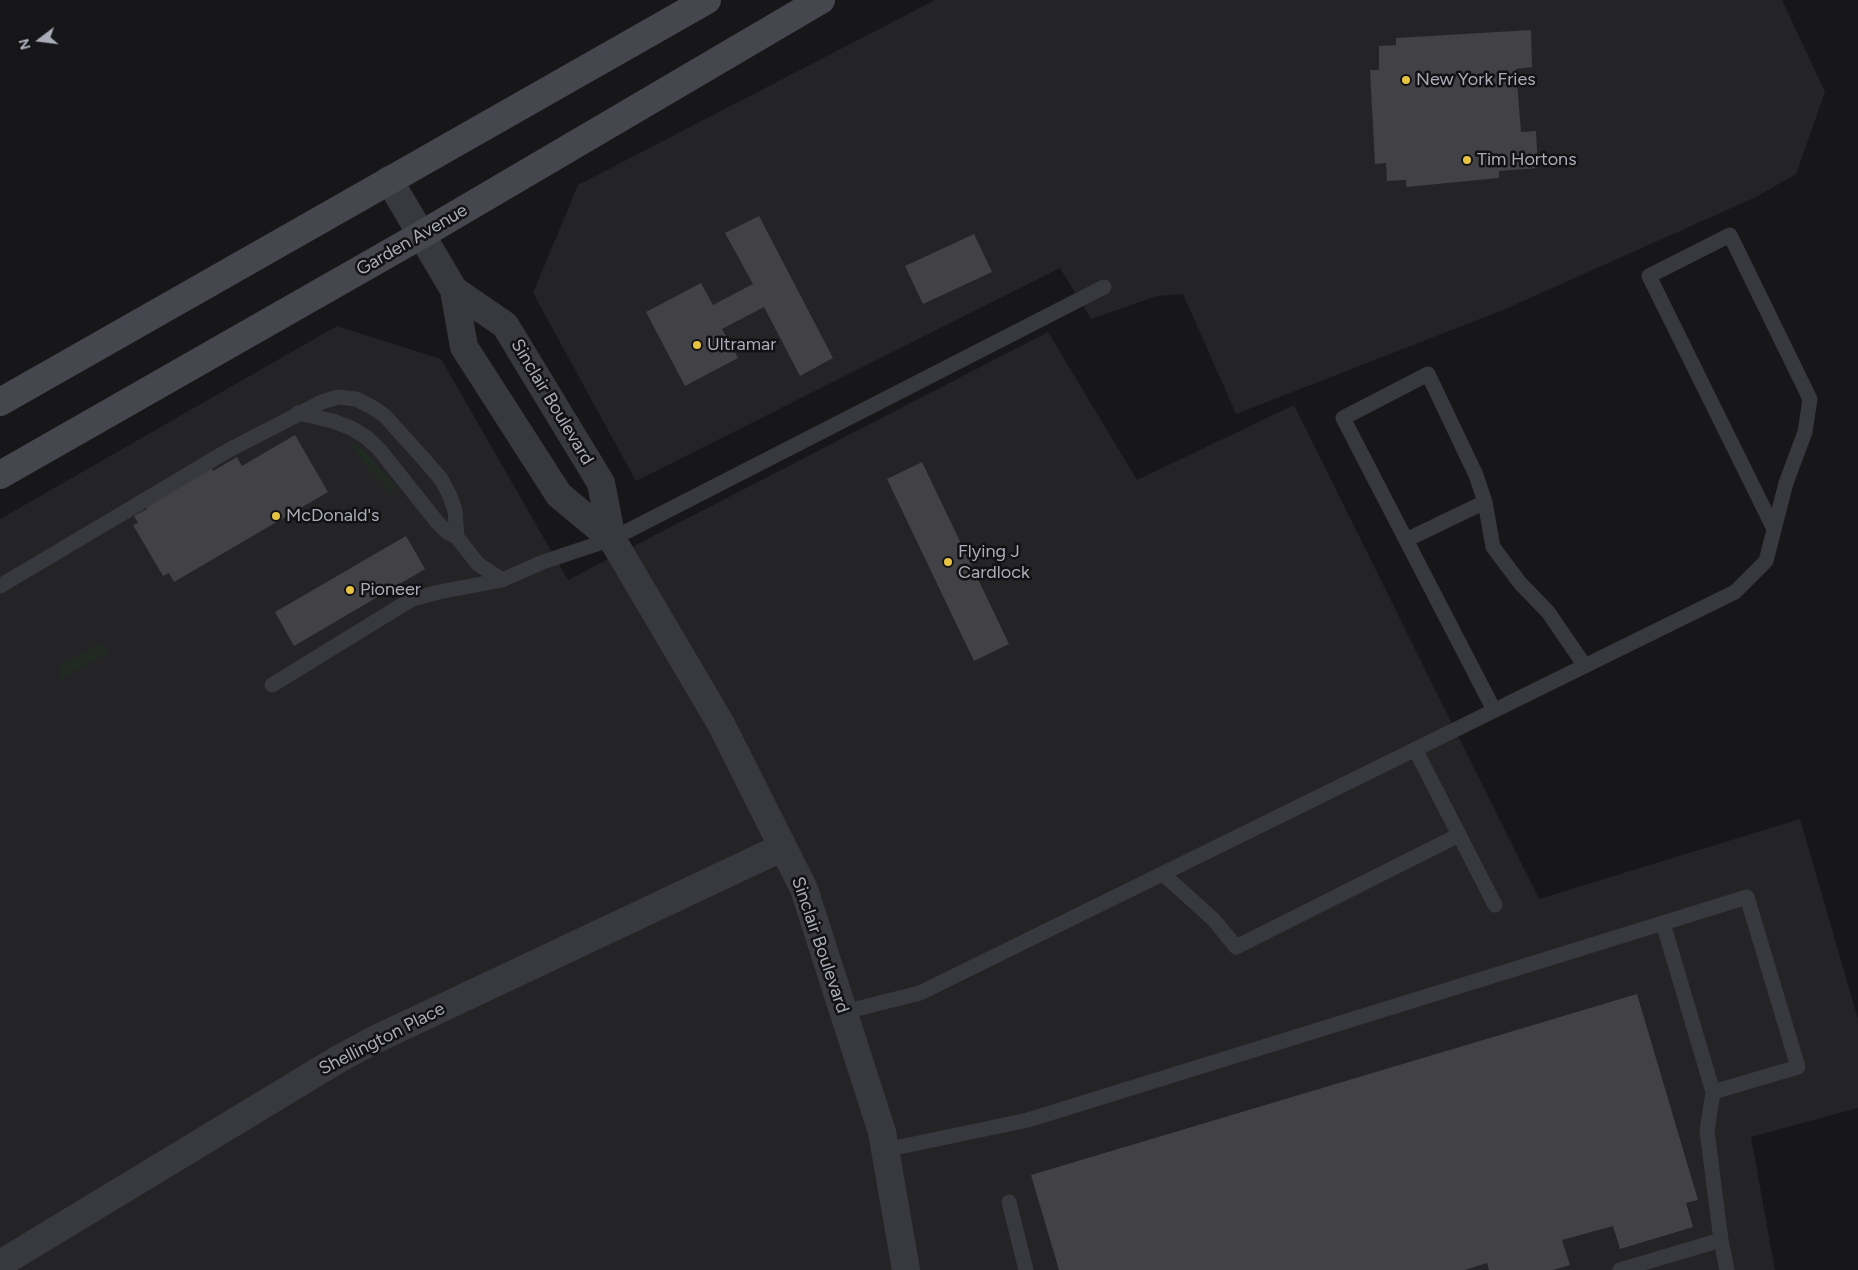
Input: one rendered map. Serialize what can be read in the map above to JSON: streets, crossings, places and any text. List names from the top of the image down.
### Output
{
  "streets": {
    "main road": ["Garden Avenue"],
    "street": ["Sinclair Boulevard", "Shellington Place"]
  },
  "crossings": [
    ["Garden Avenue", "Sinclair Boulevard"],
    ["Sinclair Boulevard", "Shellington Place"]
  ],
  "places": [
    "New York Fries",
    "Tim Hortons",
    "Ultramar",
    "McDonald's",
    "Flying J Cardlock",
    "Pioneer"
  ],
  "north": "left"
}
